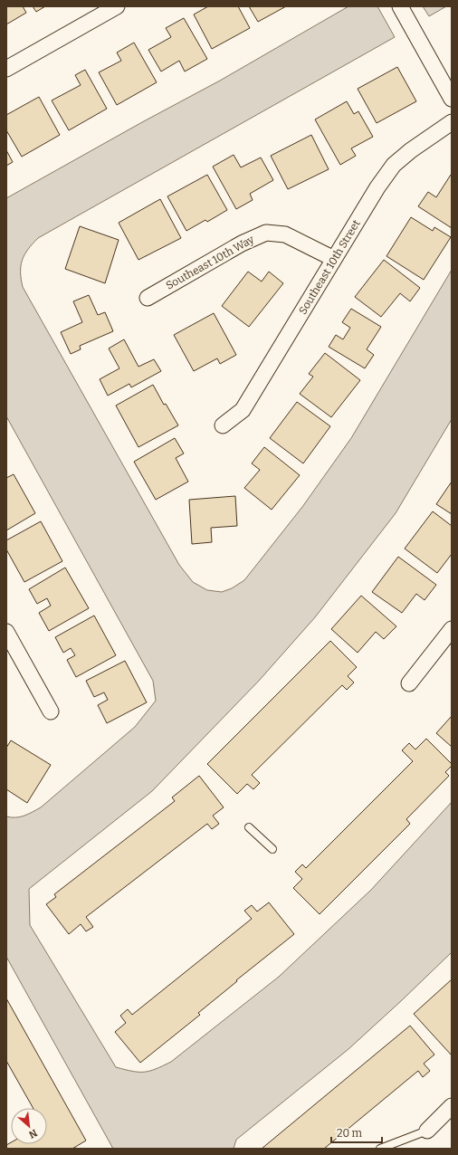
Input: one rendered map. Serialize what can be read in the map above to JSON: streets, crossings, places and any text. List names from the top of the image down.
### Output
{
  "streets": {
    "street": ["Southeast 10th Way", "Southeast 10th Street"]
  },
  "crossings": [
    ["Southeast 10th Way", "Southeast 10th Street"]
  ],
  "scale_bar": "20 m",
  "north": "bottom right"
}
